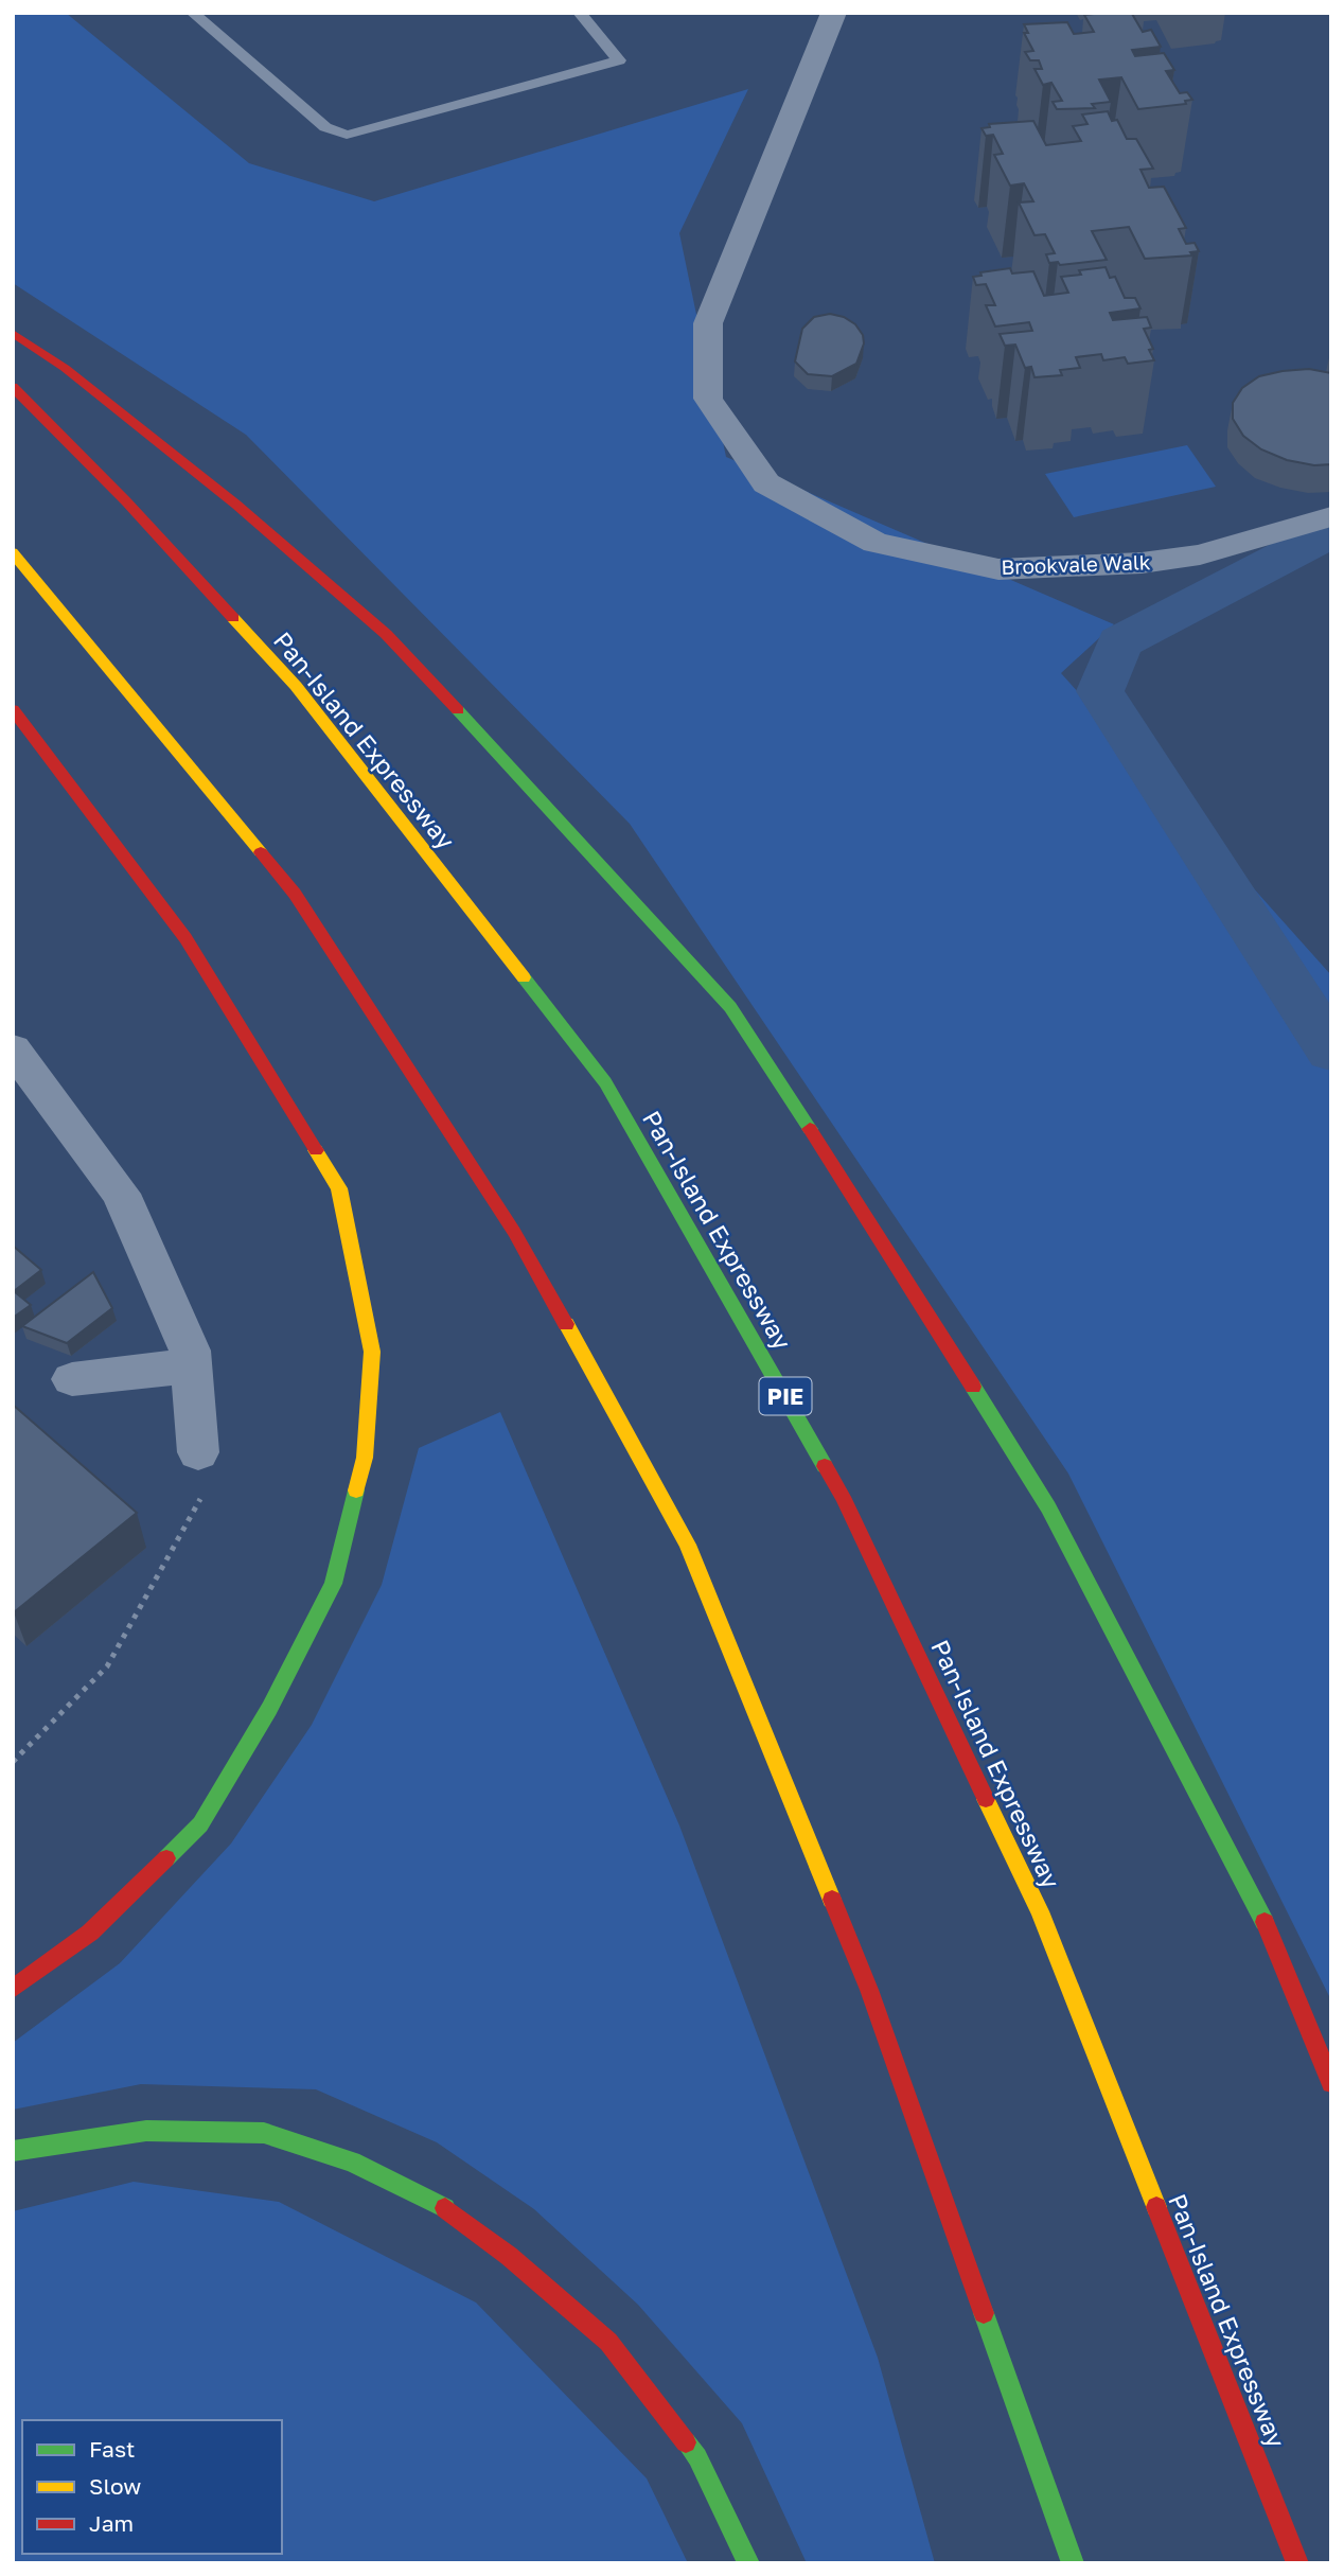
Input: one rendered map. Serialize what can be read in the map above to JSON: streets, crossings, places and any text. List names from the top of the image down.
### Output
{
  "streets": {
    "main road": ["Pan-Island Expressway", "PIE"],
    "street": ["Brookvale Walk"]
  },
  "legend": ["Fast", "Slow", "Jam"]
}
